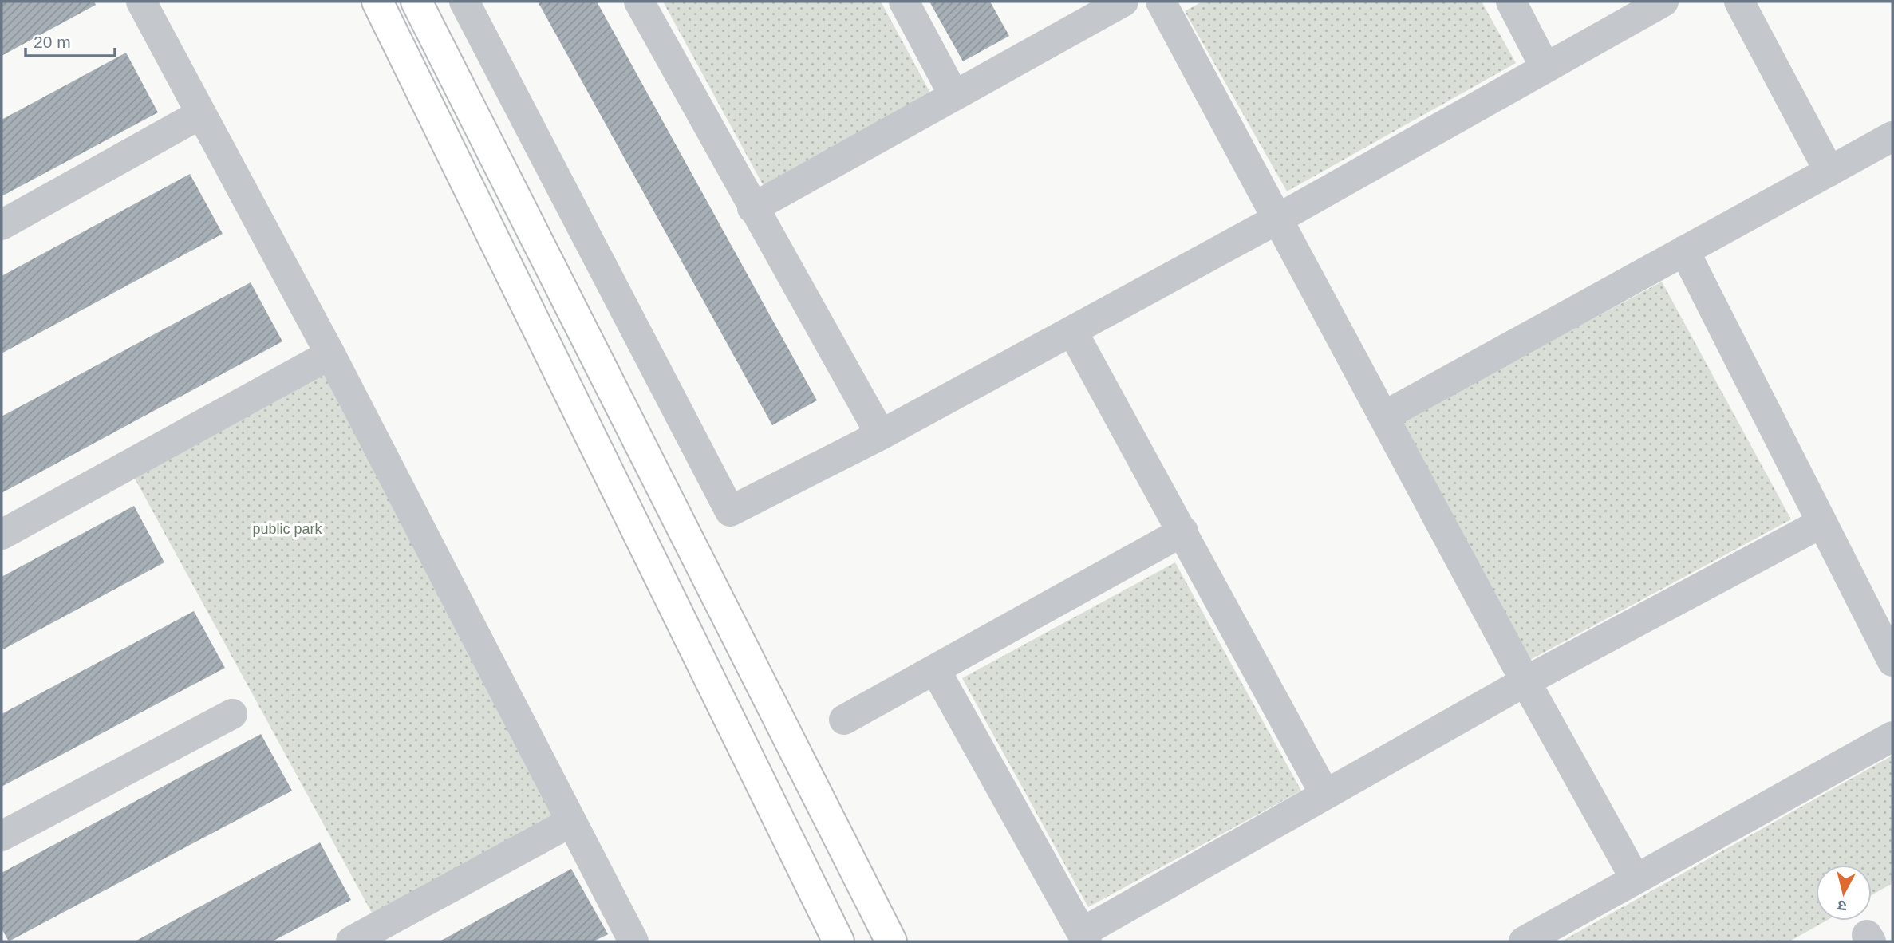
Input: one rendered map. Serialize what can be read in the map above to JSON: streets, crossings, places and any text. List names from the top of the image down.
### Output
{
  "parks": ["public park"],
  "scale_bar": "20 m",
  "north": "bottom"
}
